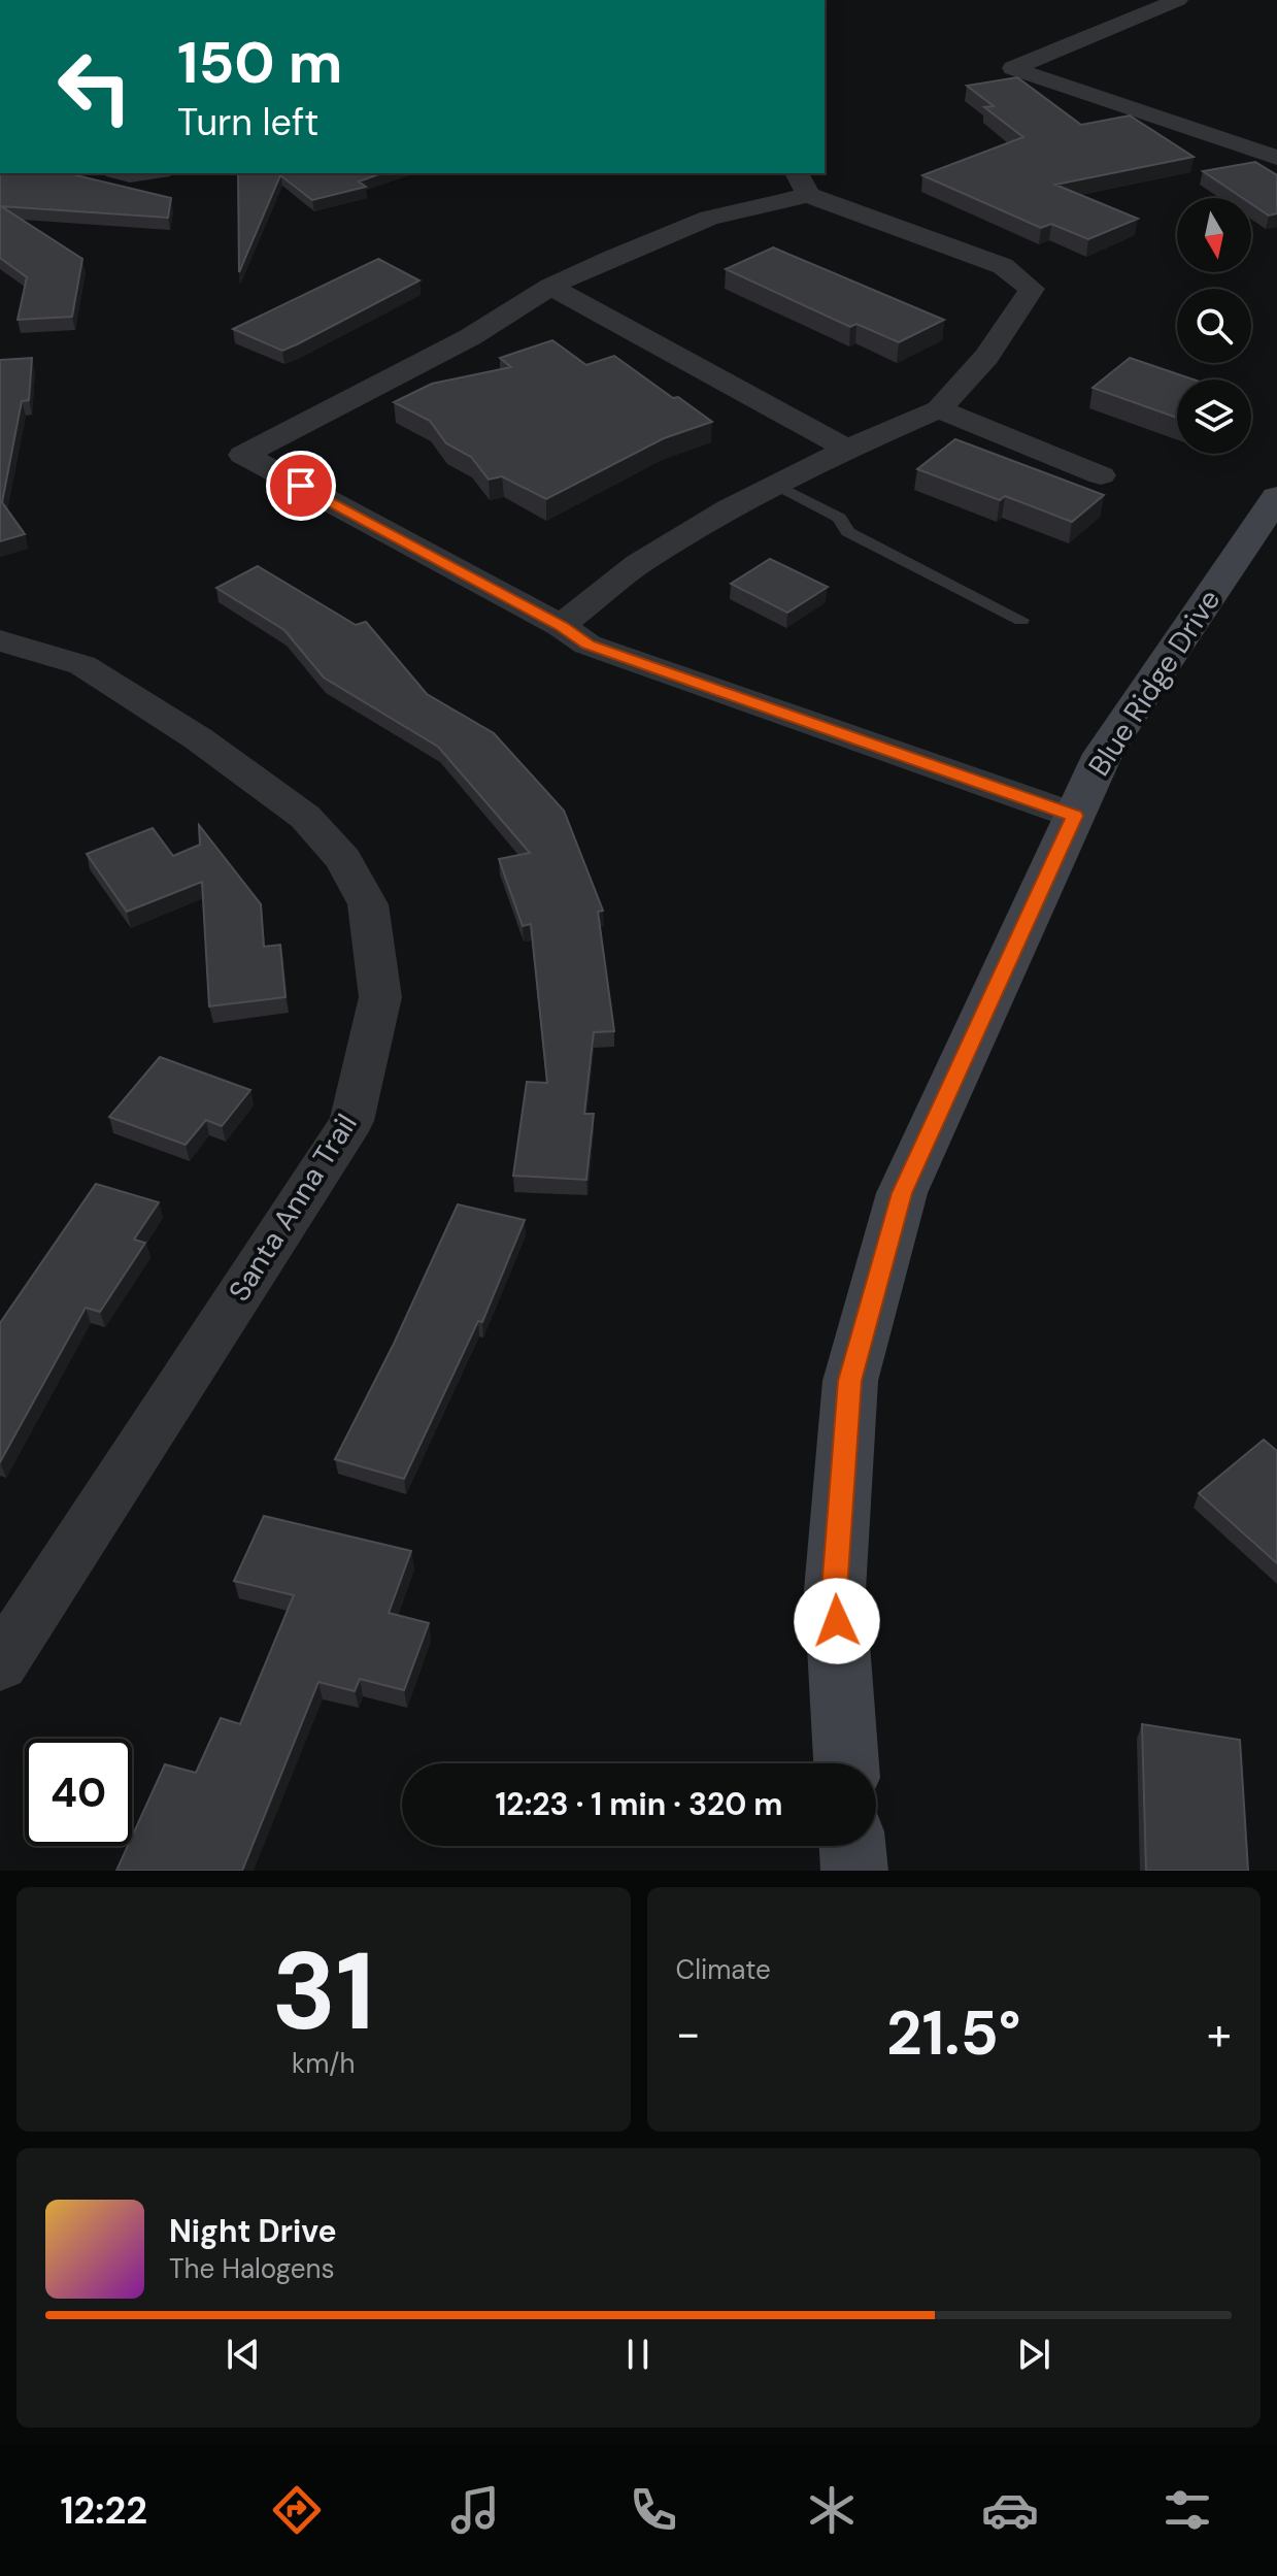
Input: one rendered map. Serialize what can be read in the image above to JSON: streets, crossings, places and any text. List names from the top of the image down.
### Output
{
  "streets": {
    "street": ["Blue Ridge Drive", "Santa Anna Trail"]
  },
  "north": "bottom",
  "page": {
    "turn": ["150 m", "Turn left"],
    "limit": "40",
    "trip": "12:23 · 1 min · 320 m",
    "tile": [
      ["31", "km/h"],
      "Climate"
    ],
    "heat": ["−", "21.5°", "+"],
    "song": ["Night Drive", "The Halogens"],
    "tabs": "12:22"
  }
}
